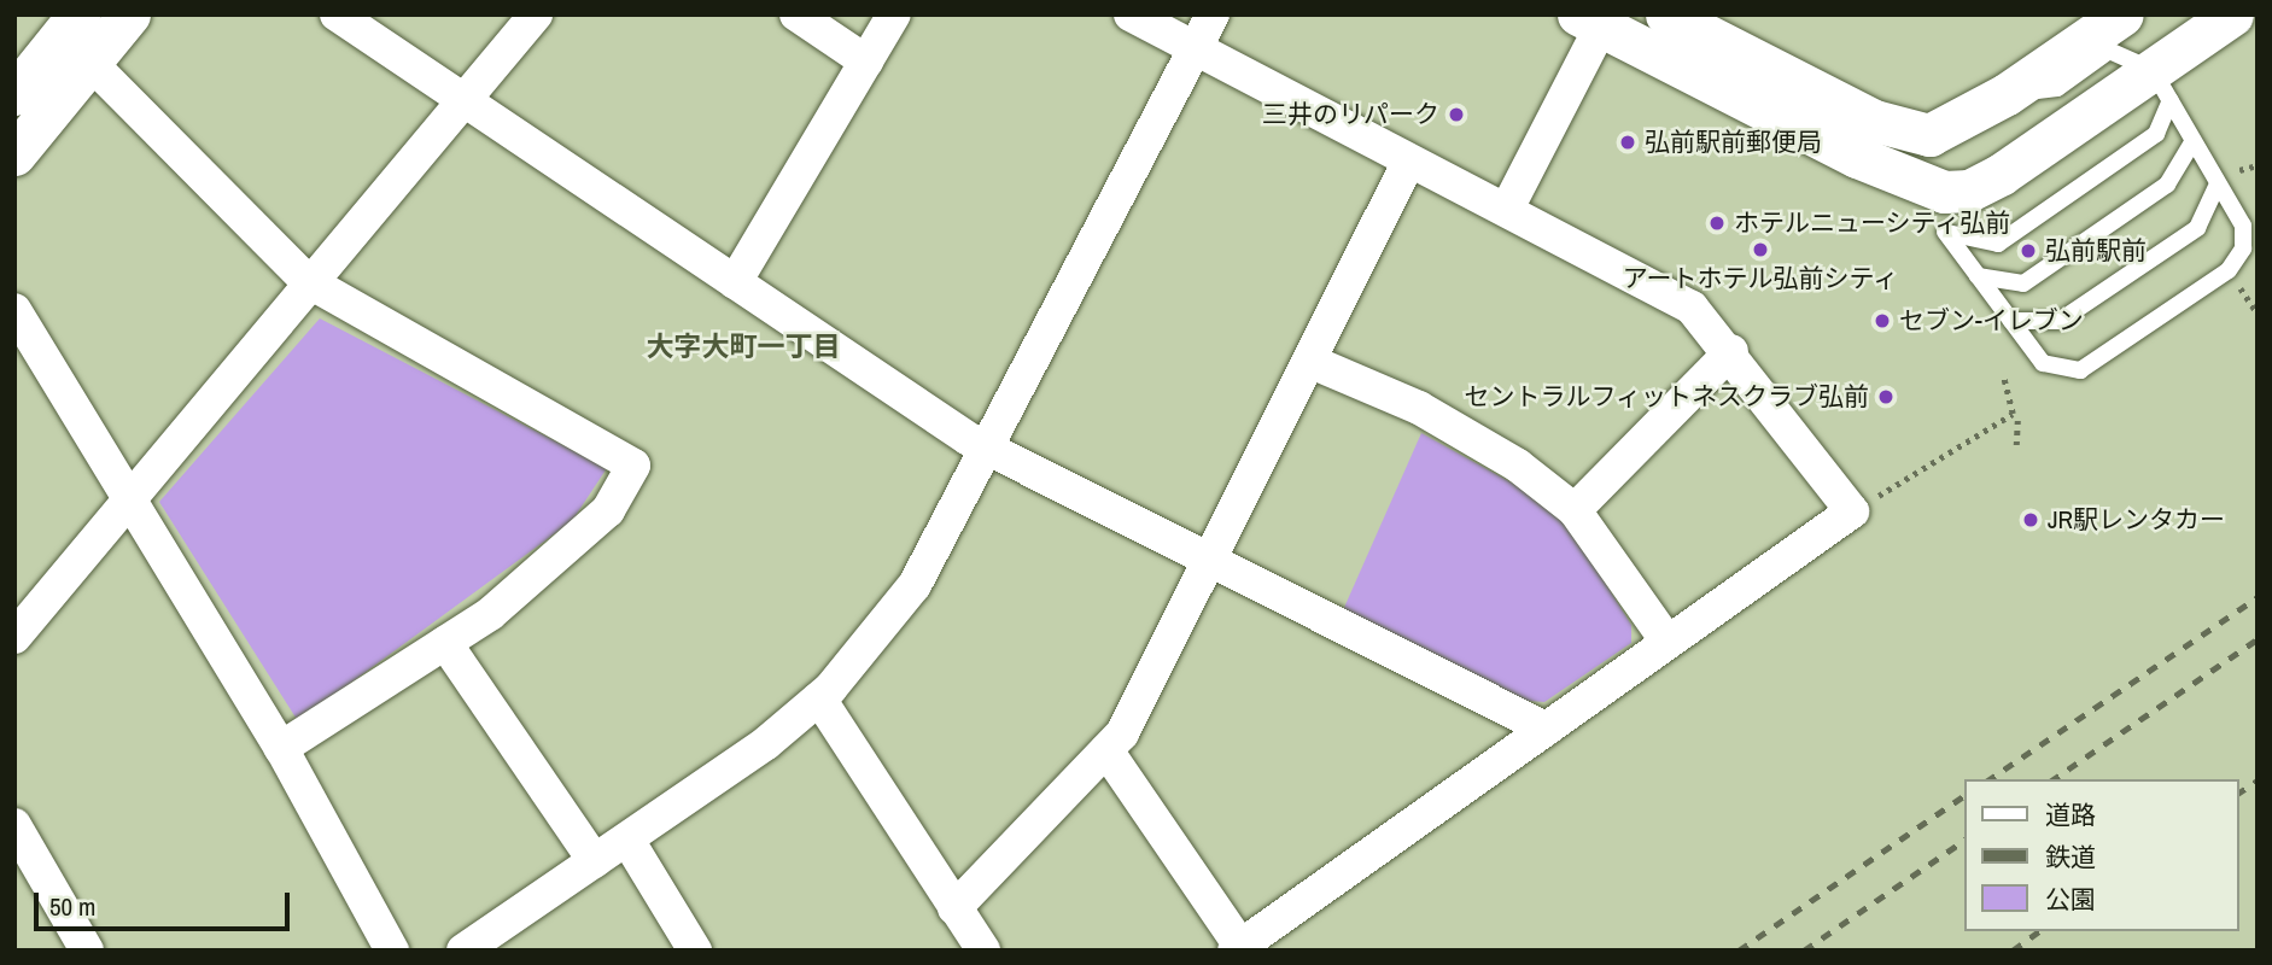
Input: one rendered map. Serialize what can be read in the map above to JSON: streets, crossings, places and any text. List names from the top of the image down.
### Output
{
  "districts": ["大字大町一丁目"],
  "places": [
    "三井のリパーク",
    "弘前駅前郵便局",
    "ホテルニューシティ弘前",
    "アートホテル弘前シティ",
    "弘前駅前",
    "セブン-イレブン",
    "セントラルフィットネスクラブ弘前",
    "JR駅レンタカー"
  ],
  "legend": ["道路", "鉄道", "公園"],
  "scale_bar": "50 m"
}
